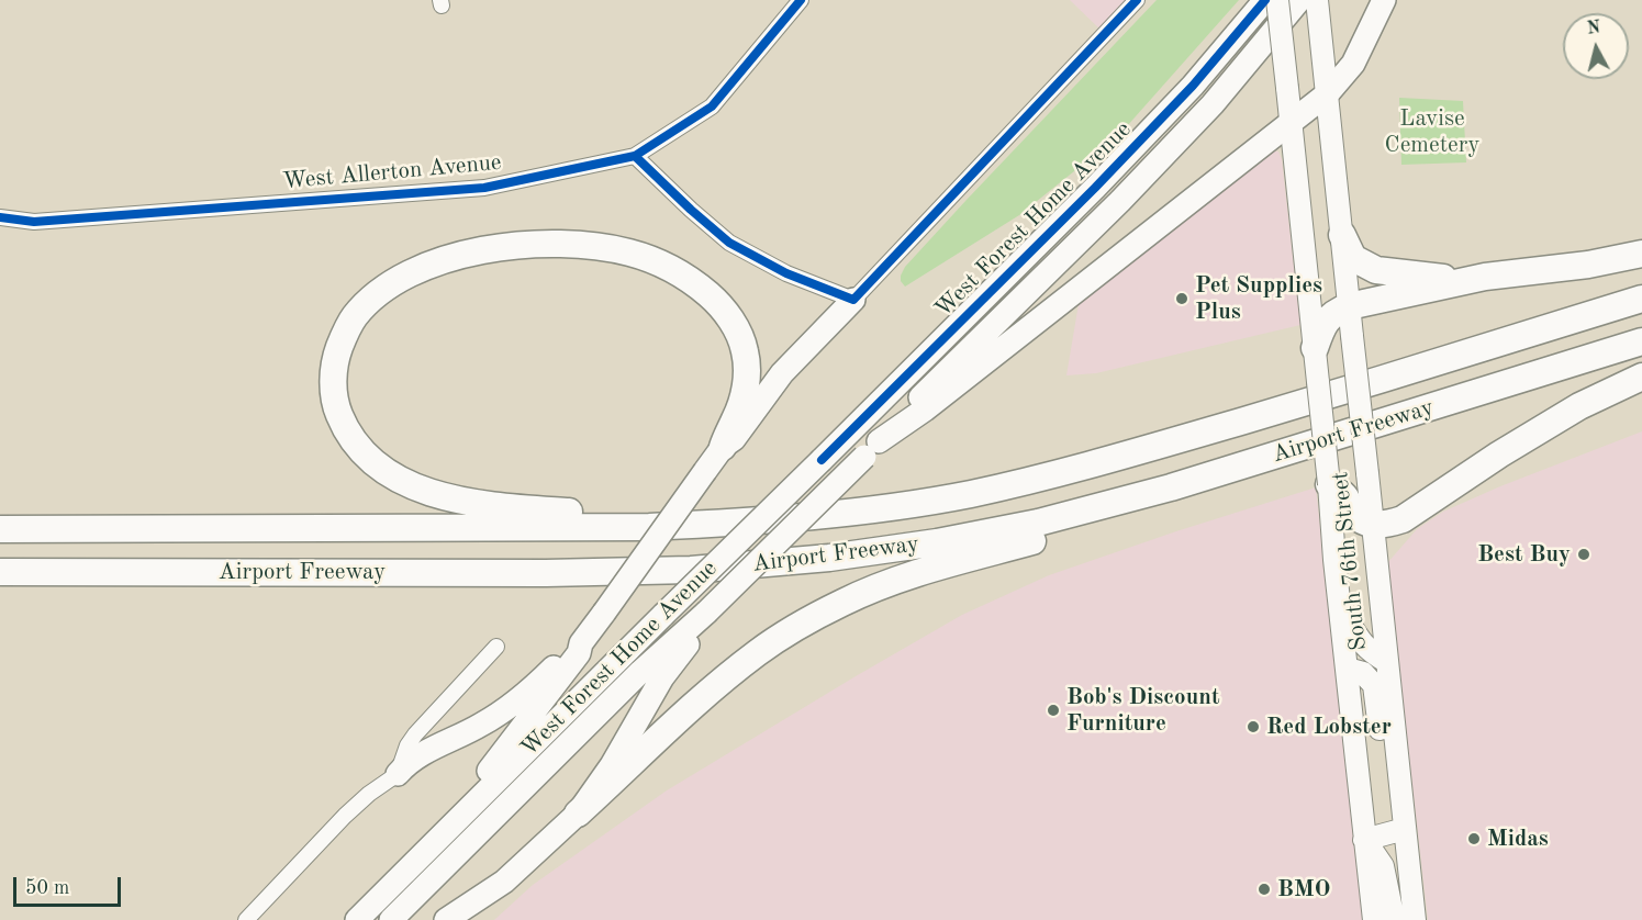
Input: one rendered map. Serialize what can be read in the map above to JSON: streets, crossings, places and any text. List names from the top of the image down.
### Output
{
  "streets": {
    "highway": ["Airport Freeway"],
    "main road": ["West Forest Home Avenue", "South 76th Street"],
    "street": ["West Allerton Avenue"]
  },
  "parks": ["Lavise Cemetery"],
  "places": [
    "Pet Supplies Plus",
    "Best Buy",
    "Bob's Discount Furniture",
    "Red Lobster",
    "Midas",
    "BMO"
  ],
  "scale_bar": "50 m",
  "north": "top"
}
